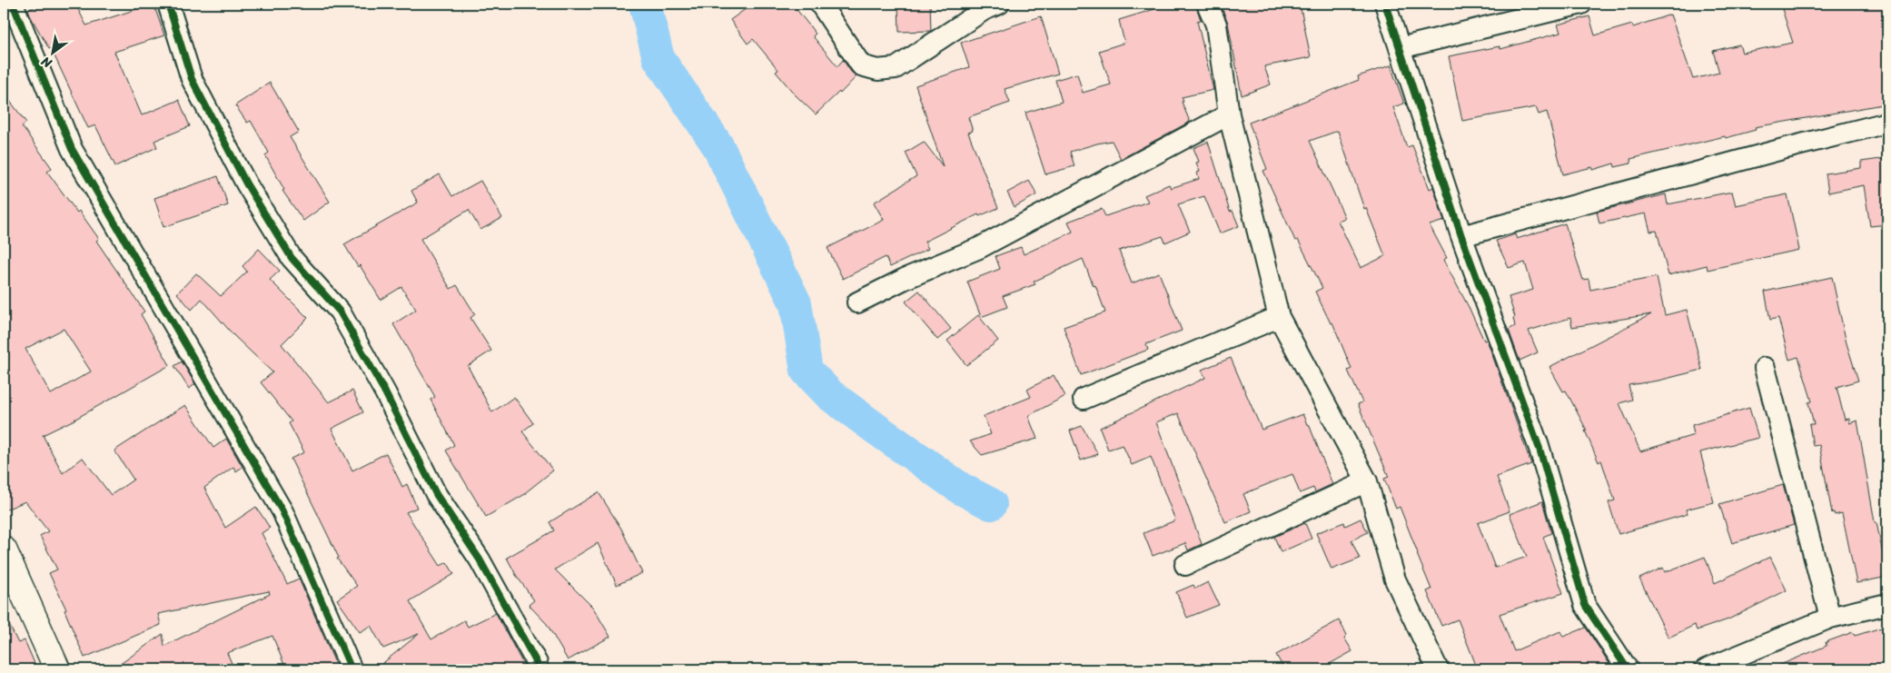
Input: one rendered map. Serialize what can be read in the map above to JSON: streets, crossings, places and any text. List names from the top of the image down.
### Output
{
  "north": "bottom left"
}
